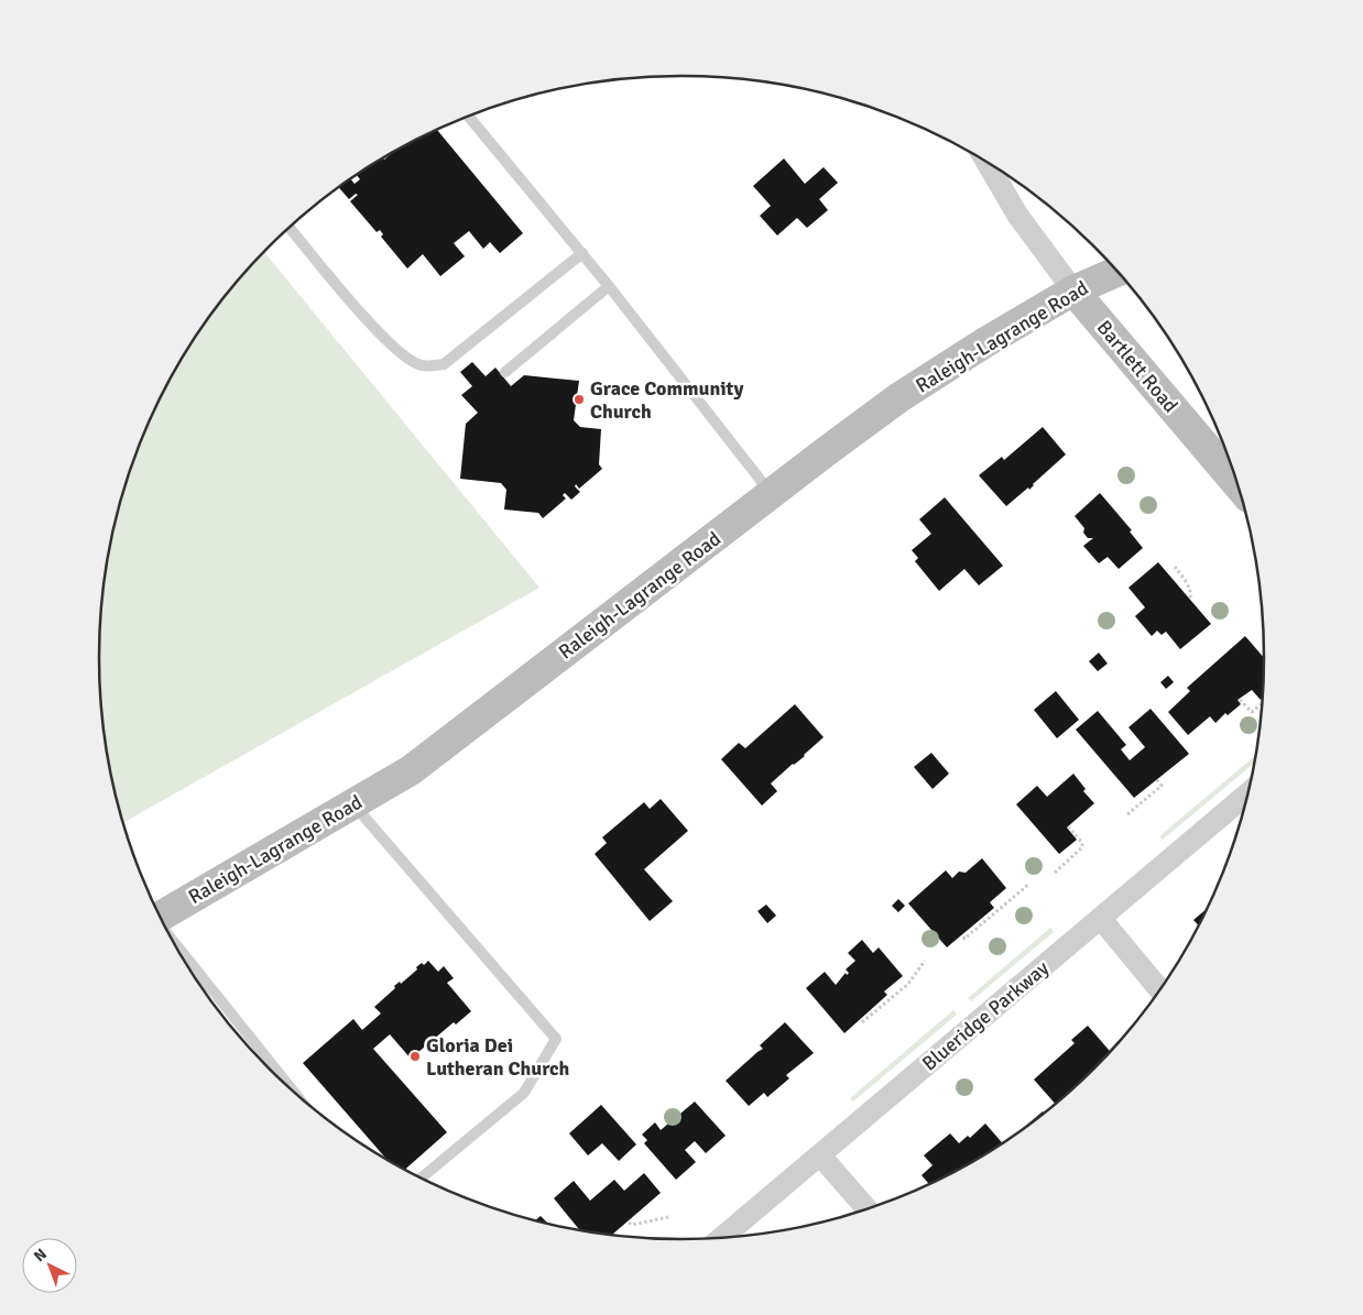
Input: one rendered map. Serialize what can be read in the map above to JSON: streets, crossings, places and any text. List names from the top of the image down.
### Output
{
  "streets": {
    "main road": ["Raleigh-Lagrange Road", "Bartlett Road"],
    "street": ["Blueridge Parkway"]
  },
  "crossings": [
    ["Raleigh-Lagrange Road", "Bartlett Road"]
  ],
  "places": ["Grace Community Church", "Gloria Dei Lutheran Church"],
  "north": "top left"
}
